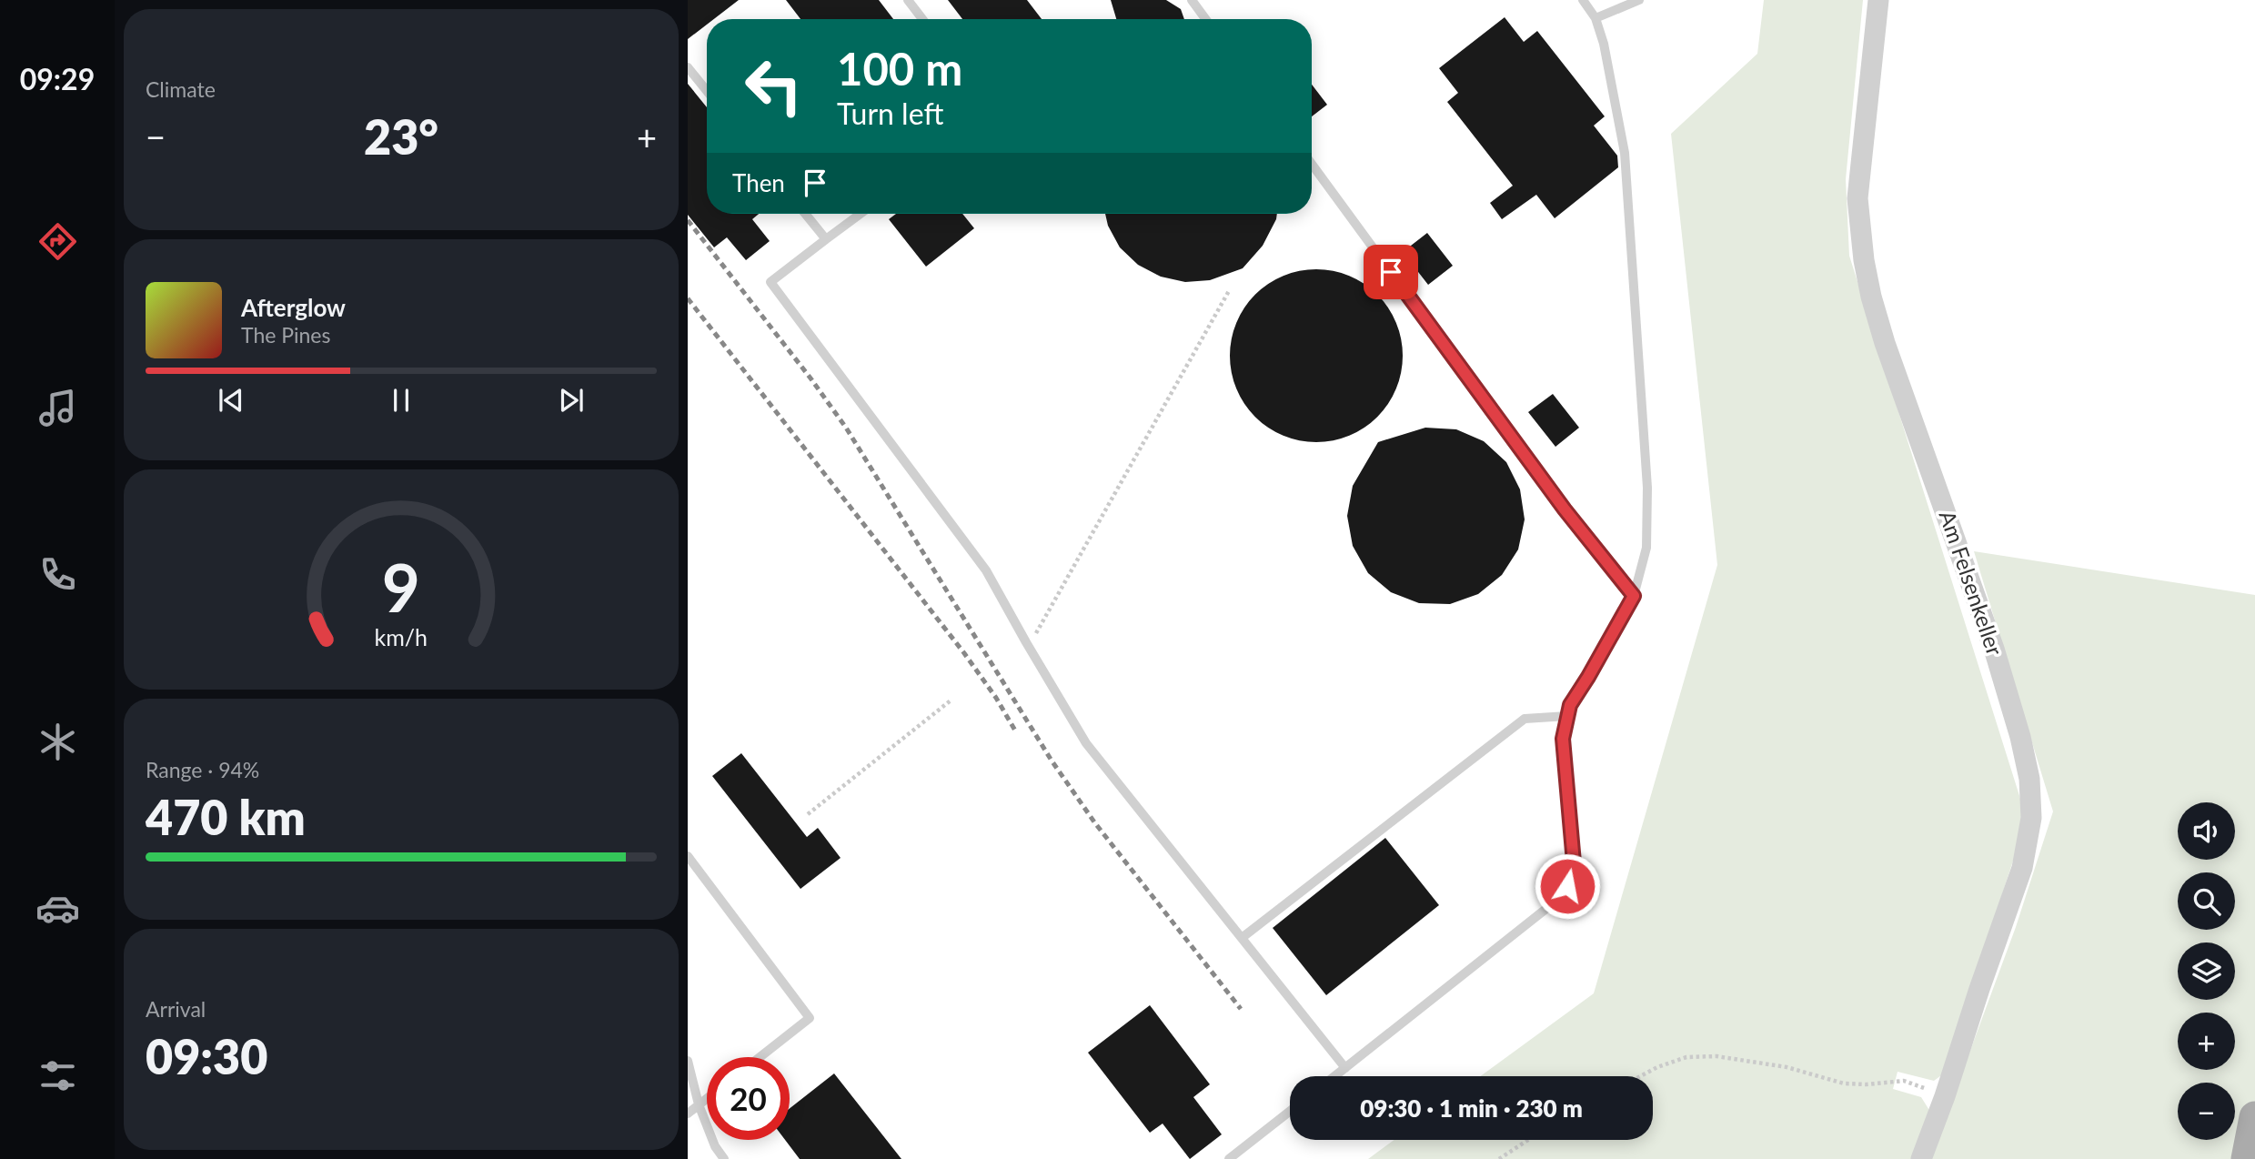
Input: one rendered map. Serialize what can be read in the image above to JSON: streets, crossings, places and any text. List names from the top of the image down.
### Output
{
  "streets": {
    "street": ["Am Felsenkeller"]
  },
  "page": {
    "tabs": "09:29",
    "tile": [
      "Climate",
      ["Range · 94%", "470 km"],
      ["Arrival", "09:30"]
    ],
    "turn": ["100 m", "Turn left"],
    "heat": ["−", "23°", "+"],
    "then": "Then",
    "song": ["Afterglow", "The Pines"],
    "map_buttons": ["+", "−"],
    "limit": "20",
    "trip": "09:30 · 1 min · 230 m",
    "gauge": ["9", "km/h"]
  }
}
